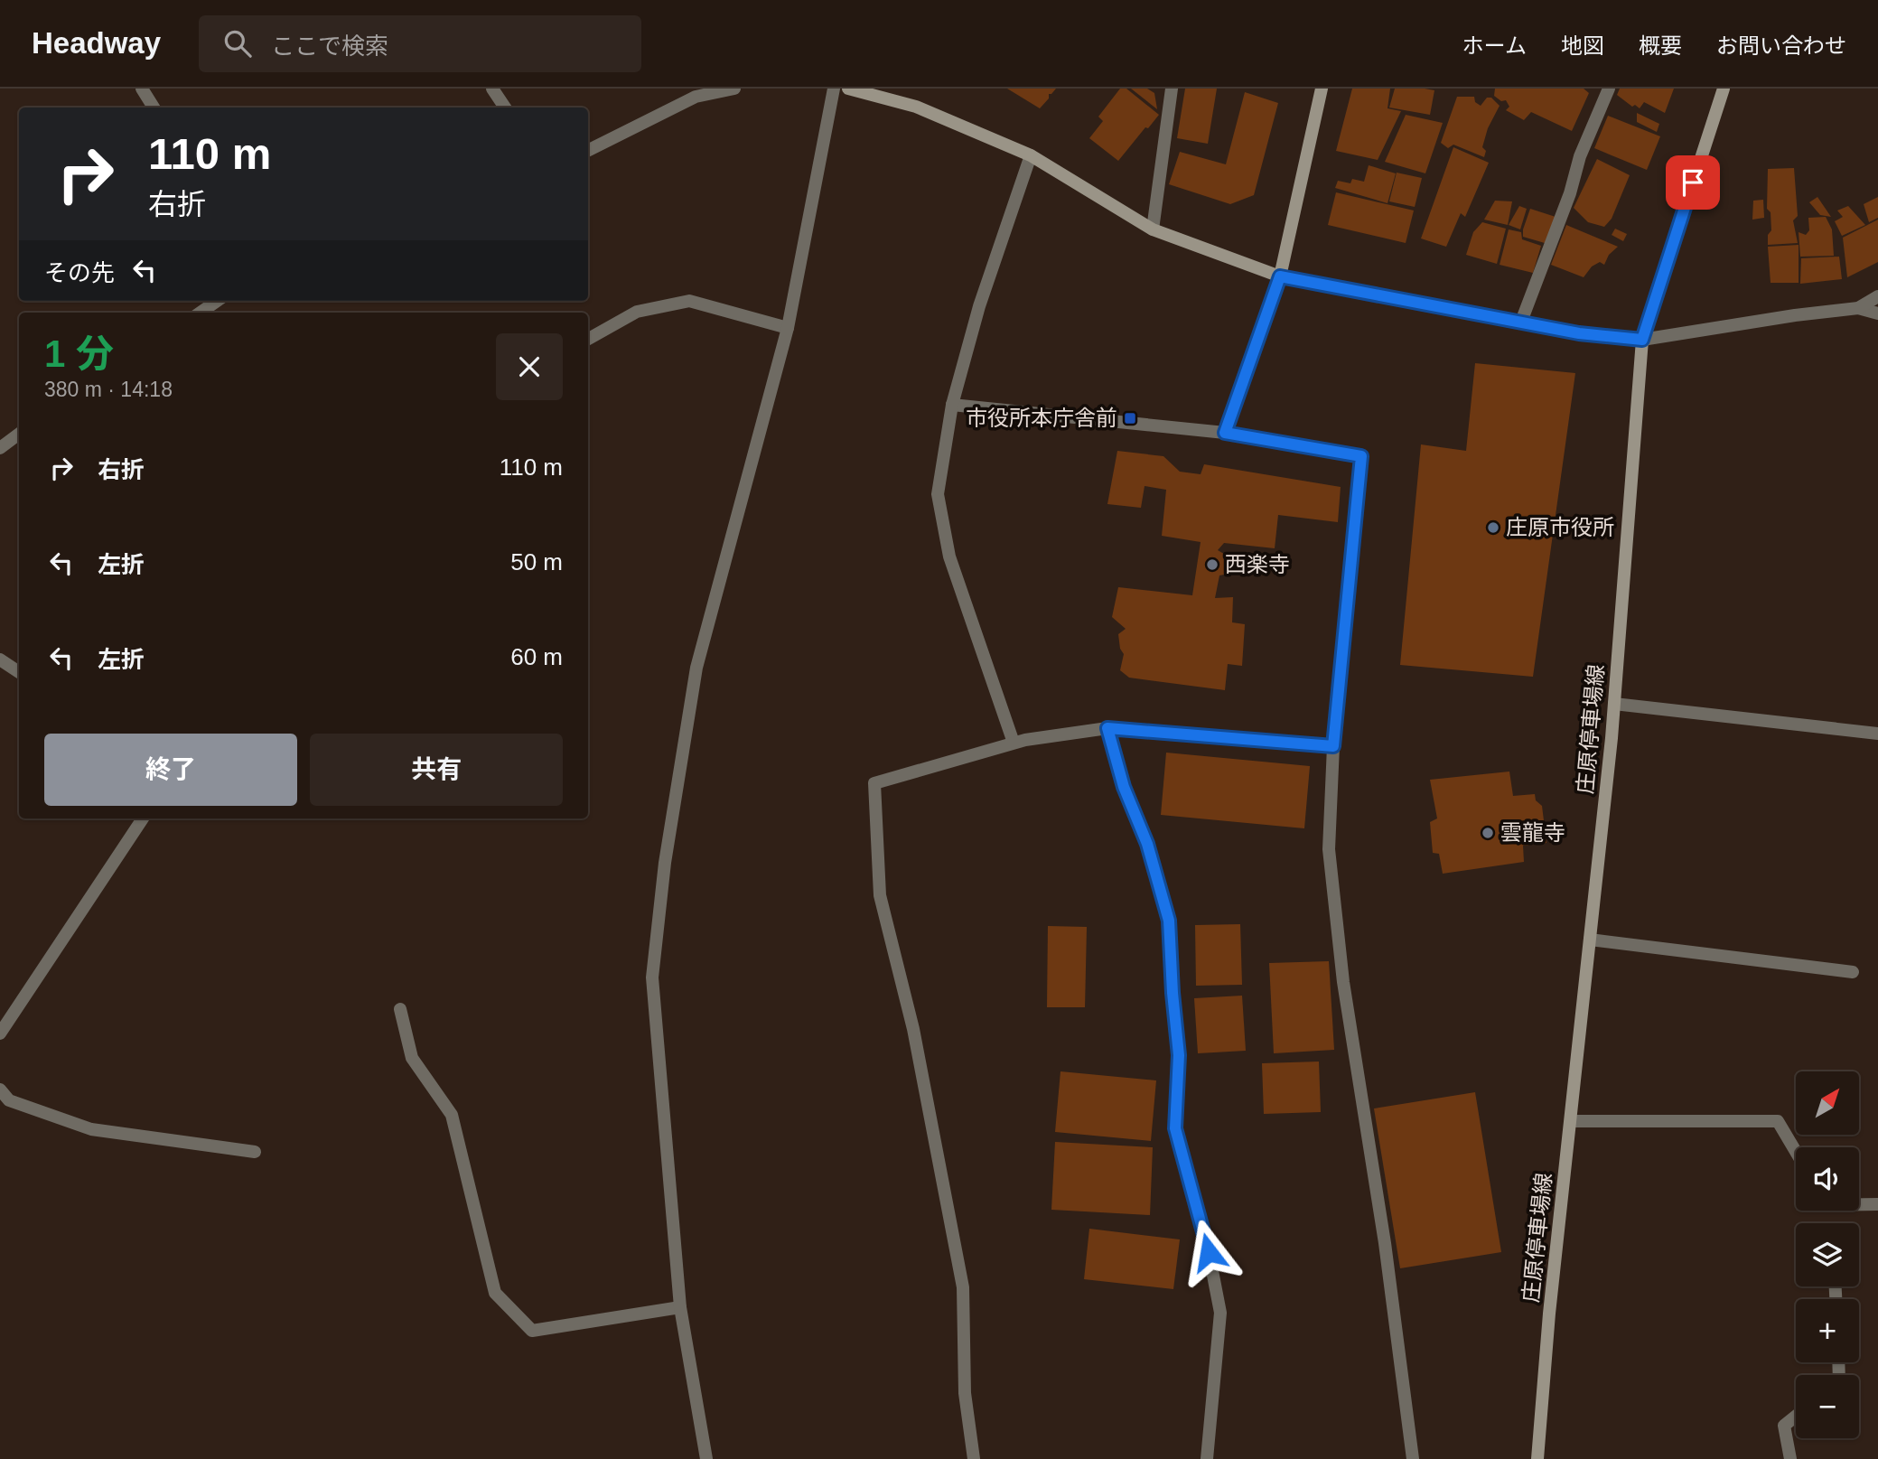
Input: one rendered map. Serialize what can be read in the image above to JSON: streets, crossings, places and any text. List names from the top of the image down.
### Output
{
  "streets": {
    "main road": ["庄原停車場線"]
  },
  "places": {
    "transit": ["市役所本庁舎前"],
    "other": ["庄原市役所", "西楽寺", "雲龍寺"]
  },
  "north": "top right",
  "page": {
    "header": "Headway",
    "search": "ここで検索",
    "nav": [
      "ホーム",
      "地図",
      "概要",
      "お問い合わせ"
    ],
    "turn": ["110 m", "右折"],
    "then": "その先",
    "heading": ["1 分", "380 m · 14:18"],
    "list": [
      {
        "name": "右折",
        "value": "110 m"
      },
      {
        "name": "左折",
        "value": "50 m"
      },
      {
        "name": "左折",
        "value": "60 m"
      }
    ],
    "buttons": ["終了", "共有"],
    "map_buttons": ["+", "−"]
  }
}
